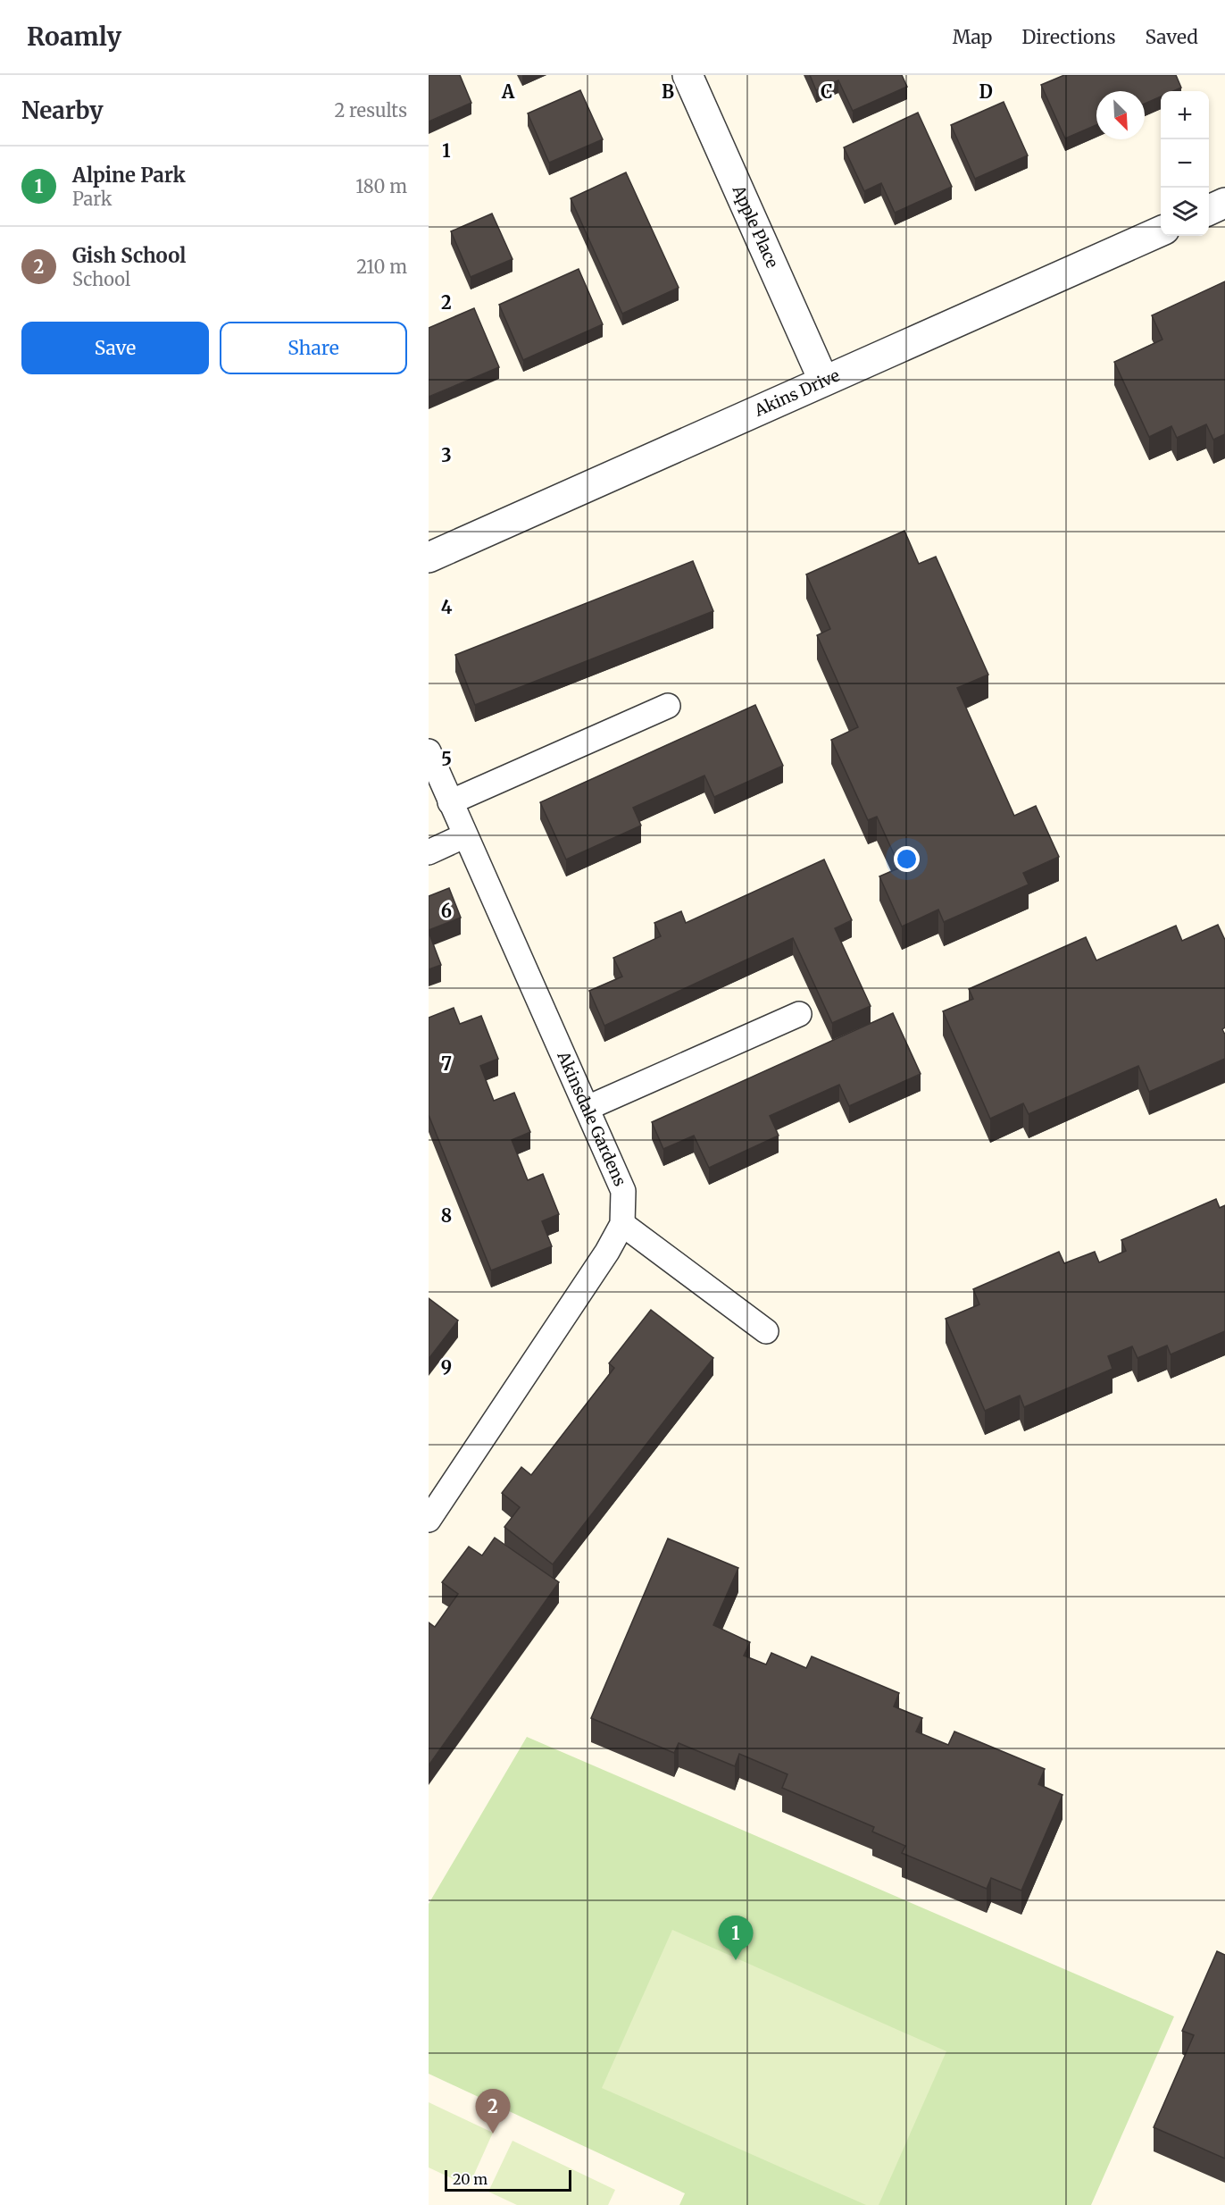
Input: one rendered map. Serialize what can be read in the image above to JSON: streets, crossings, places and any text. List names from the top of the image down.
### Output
{
  "streets": {
    "street": ["Apple Place", "Akins Drive"],
    "lane": ["Akinsdale Gardens"]
  },
  "crossings": [
    ["Apple Place", "Akins Drive"]
  ],
  "scale_bar": "20 m",
  "north": "bottom right",
  "page": {
    "header": "Roamly",
    "nav": ["Map", "Directions", "Saved"],
    "heading": ["Nearby", "2 results"],
    "map_buttons": ["+", "−"],
    "list": [
      {
        "mark": "1",
        "name": "Alpine Park",
        "note": "Park",
        "value": "180 m"
      },
      {
        "mark": "2",
        "name": "Gish School",
        "note": "School",
        "value": "210 m"
      }
    ],
    "buttons": ["Save", "Share"],
    "pins": ["1", "2"],
    "scale": "20 m"
  },
  "grid": {
    "columns": [
      "A",
      "B",
      "C",
      "D"
    ],
    "rows": [
      "1",
      "2",
      "3",
      "4",
      "5",
      "6",
      "7",
      "8",
      "9"
    ]
  }
}
